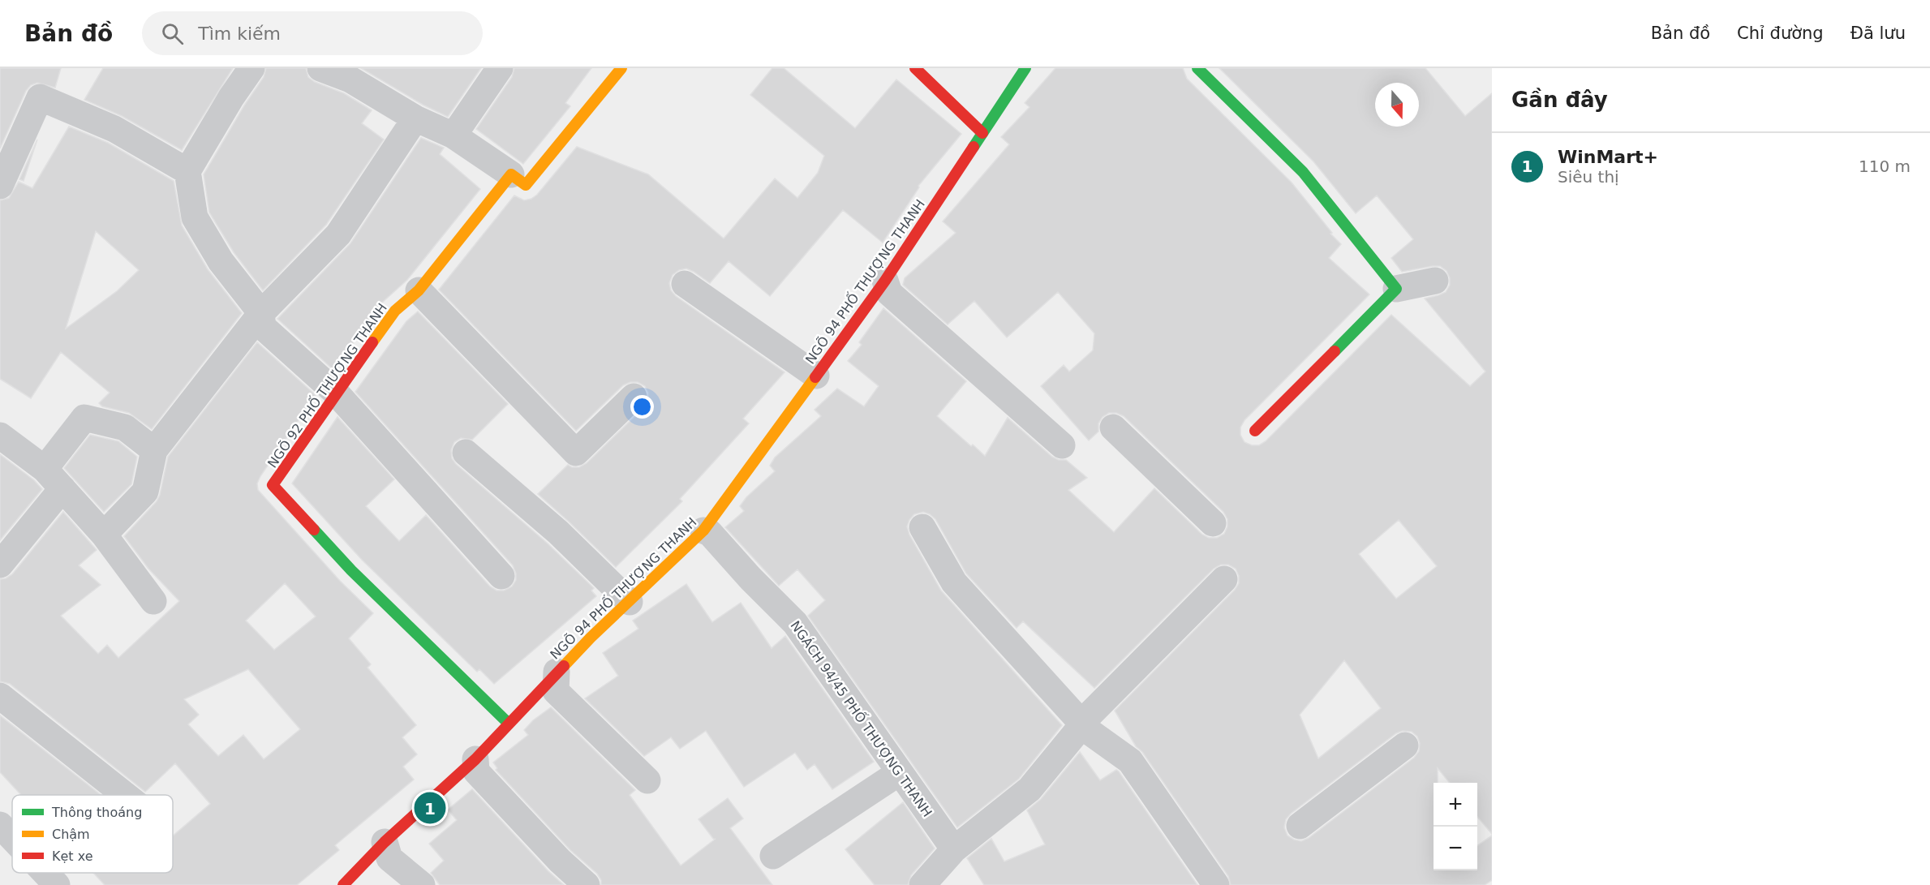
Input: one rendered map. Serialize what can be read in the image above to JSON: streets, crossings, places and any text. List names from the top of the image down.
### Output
{
  "streets": {
    "street": ["NGÕ 94 PHỐ THƯỢNG THANH", "NGÕ 92 PHỐ THƯỢNG THANH", "NGÁCH 94/45 PHỐ THƯỢNG THANH"]
  },
  "crossings": [
    ["NGÕ 94 PHỐ THƯỢNG THANH", "NGÕ 92 PHỐ THƯỢNG THANH"],
    ["NGÕ 94 PHỐ THƯỢNG THANH", "NGÁCH 94/45 PHỐ THƯỢNG THANH"]
  ],
  "legend": ["Thông thoáng", "Chậm", "Kẹt xe"],
  "north": "bottom",
  "page": {
    "header": "Bản đồ",
    "search": "Tìm kiếm",
    "nav": ["Bản đồ", "Chỉ đường", "Đã lưu"],
    "heading": "Gần đây",
    "list": [
      {
        "mark": "1",
        "name": "WinMart+",
        "note": "Siêu thị",
        "value": "110 m"
      }
    ],
    "map_buttons": ["+", "−"],
    "pins": "1"
  }
}
